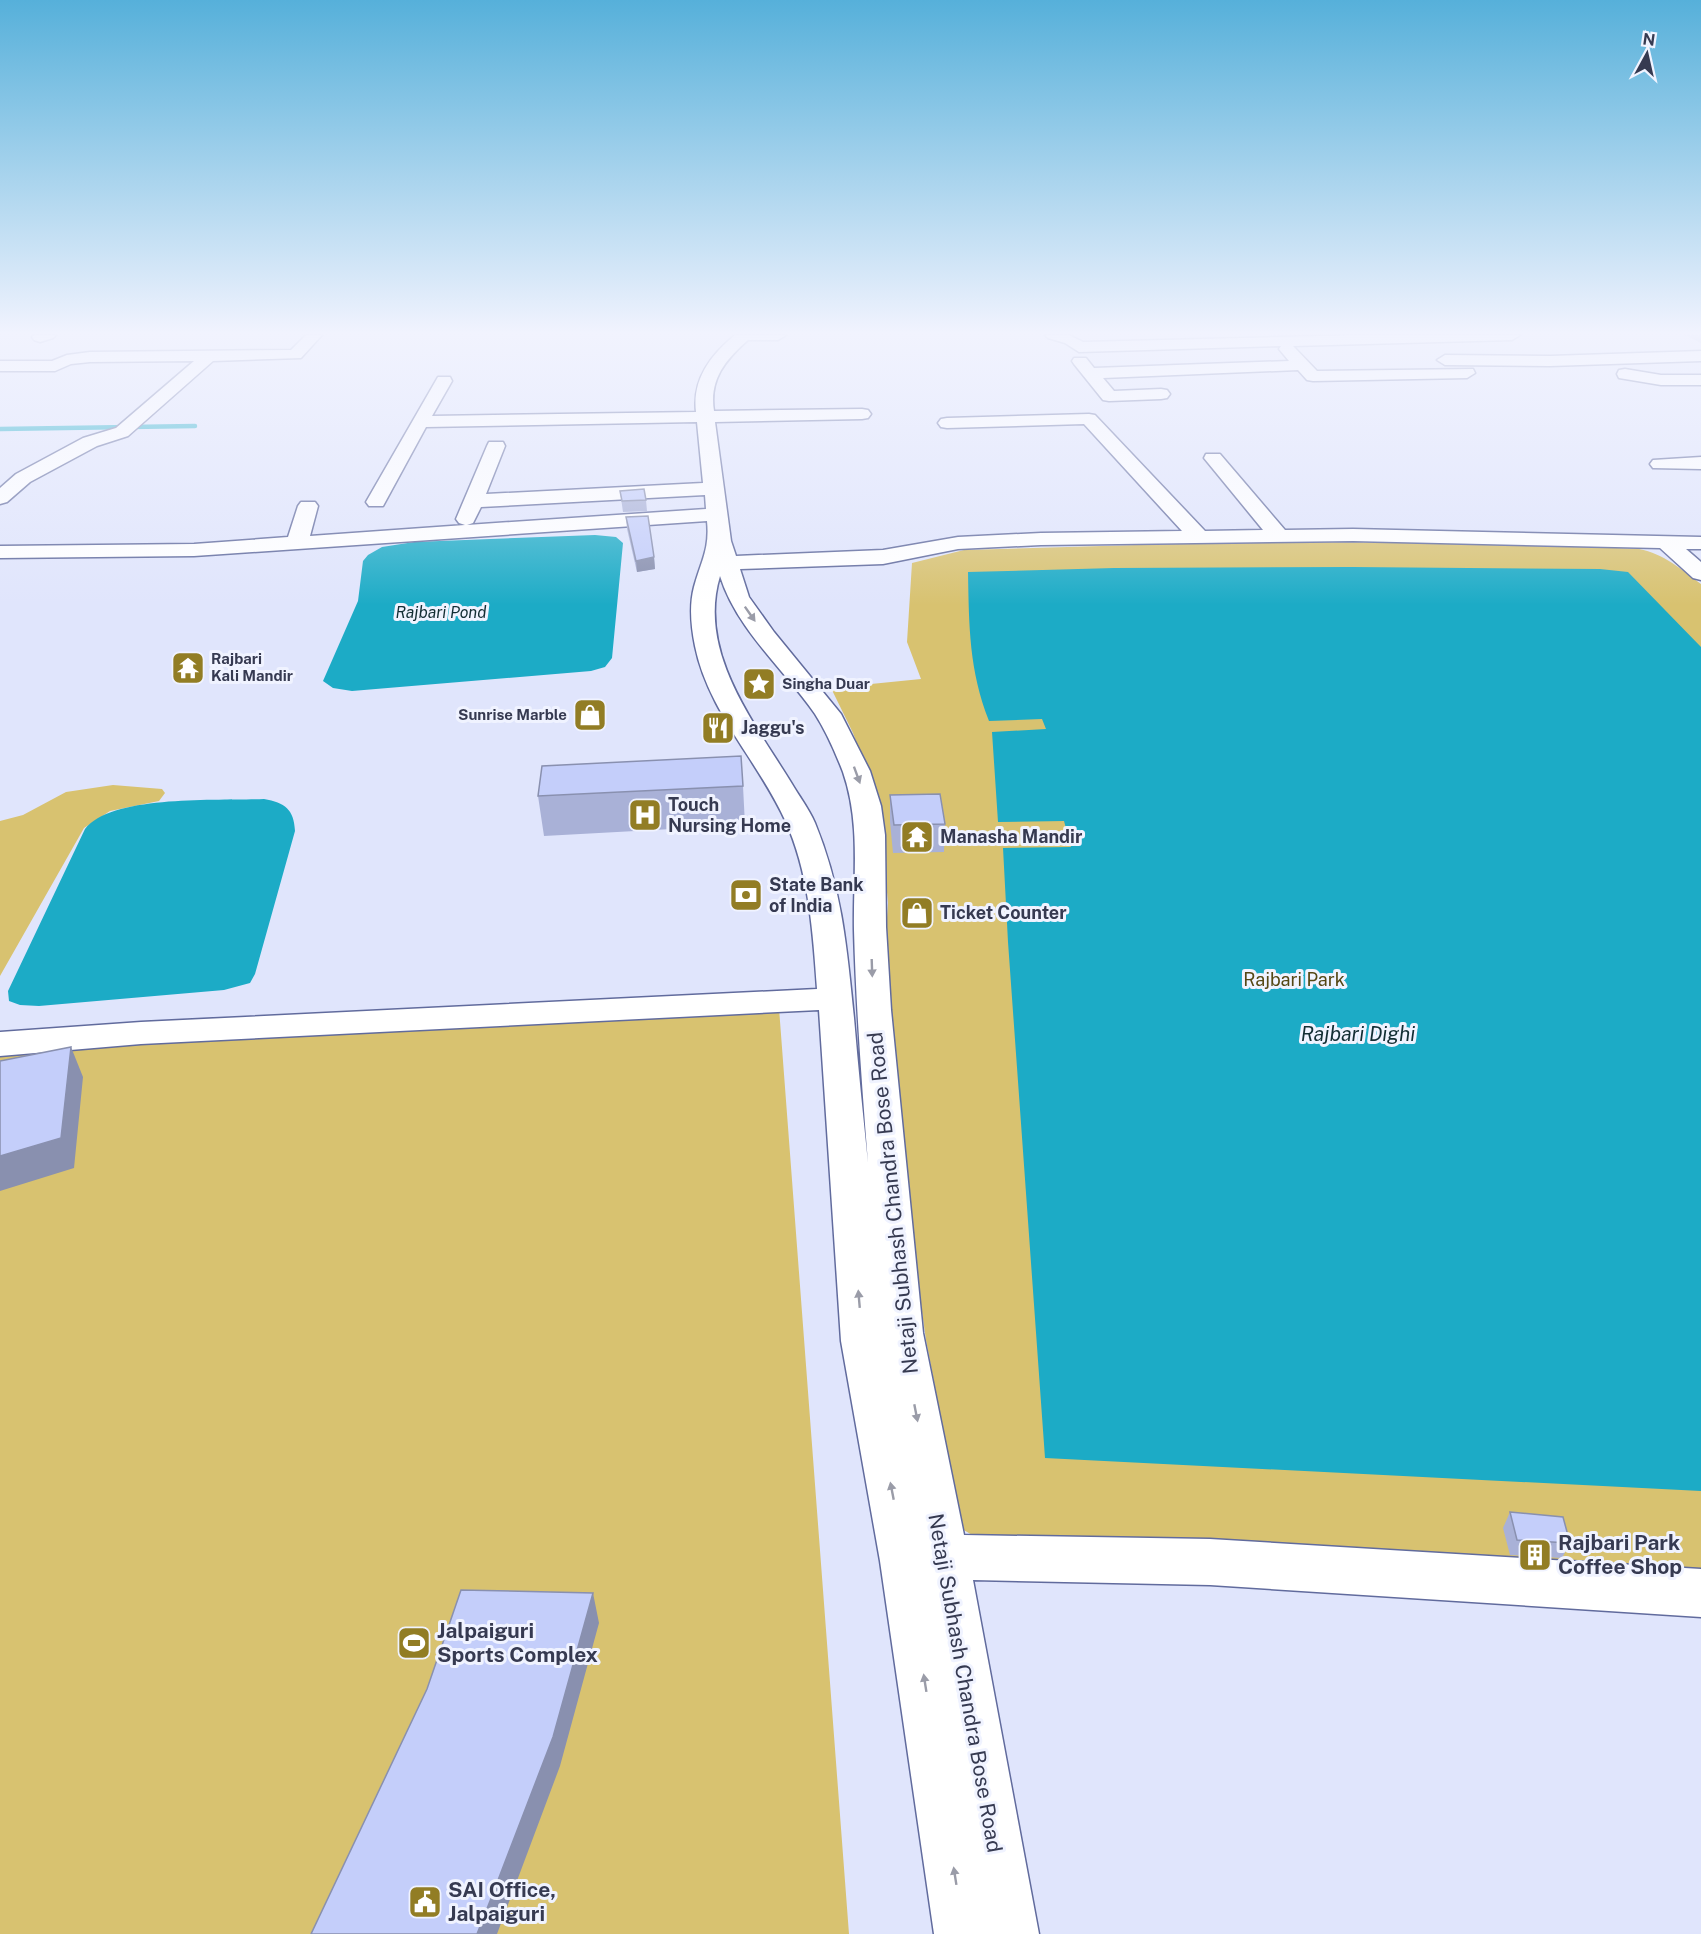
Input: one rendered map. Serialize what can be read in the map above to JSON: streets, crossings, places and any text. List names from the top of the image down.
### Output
{
  "streets": {
    "street": ["Netaji Subhash Chandra Bose Road"]
  },
  "water": ["Rajbari Pond", "Rajbari Dighi"],
  "parks": ["Rajbari Park"],
  "places": {
    "temple": ["Rajbari Kali Mandir", "Manasha Mandir"],
    "place": ["Singha Duar"],
    "shop": ["Sunrise Marble", "Ticket Counter"],
    "restaurant": ["Jaggu's"],
    "hospital": ["Touch Nursing Home"],
    "bank": ["State Bank of India"],
    "building": ["Rajbari Park Coffee Shop"],
    "sports": ["Jalpaiguri Sports Complex"],
    "public building": ["SAI Office, Jalpaiguri"]
  },
  "north": "top"
}
